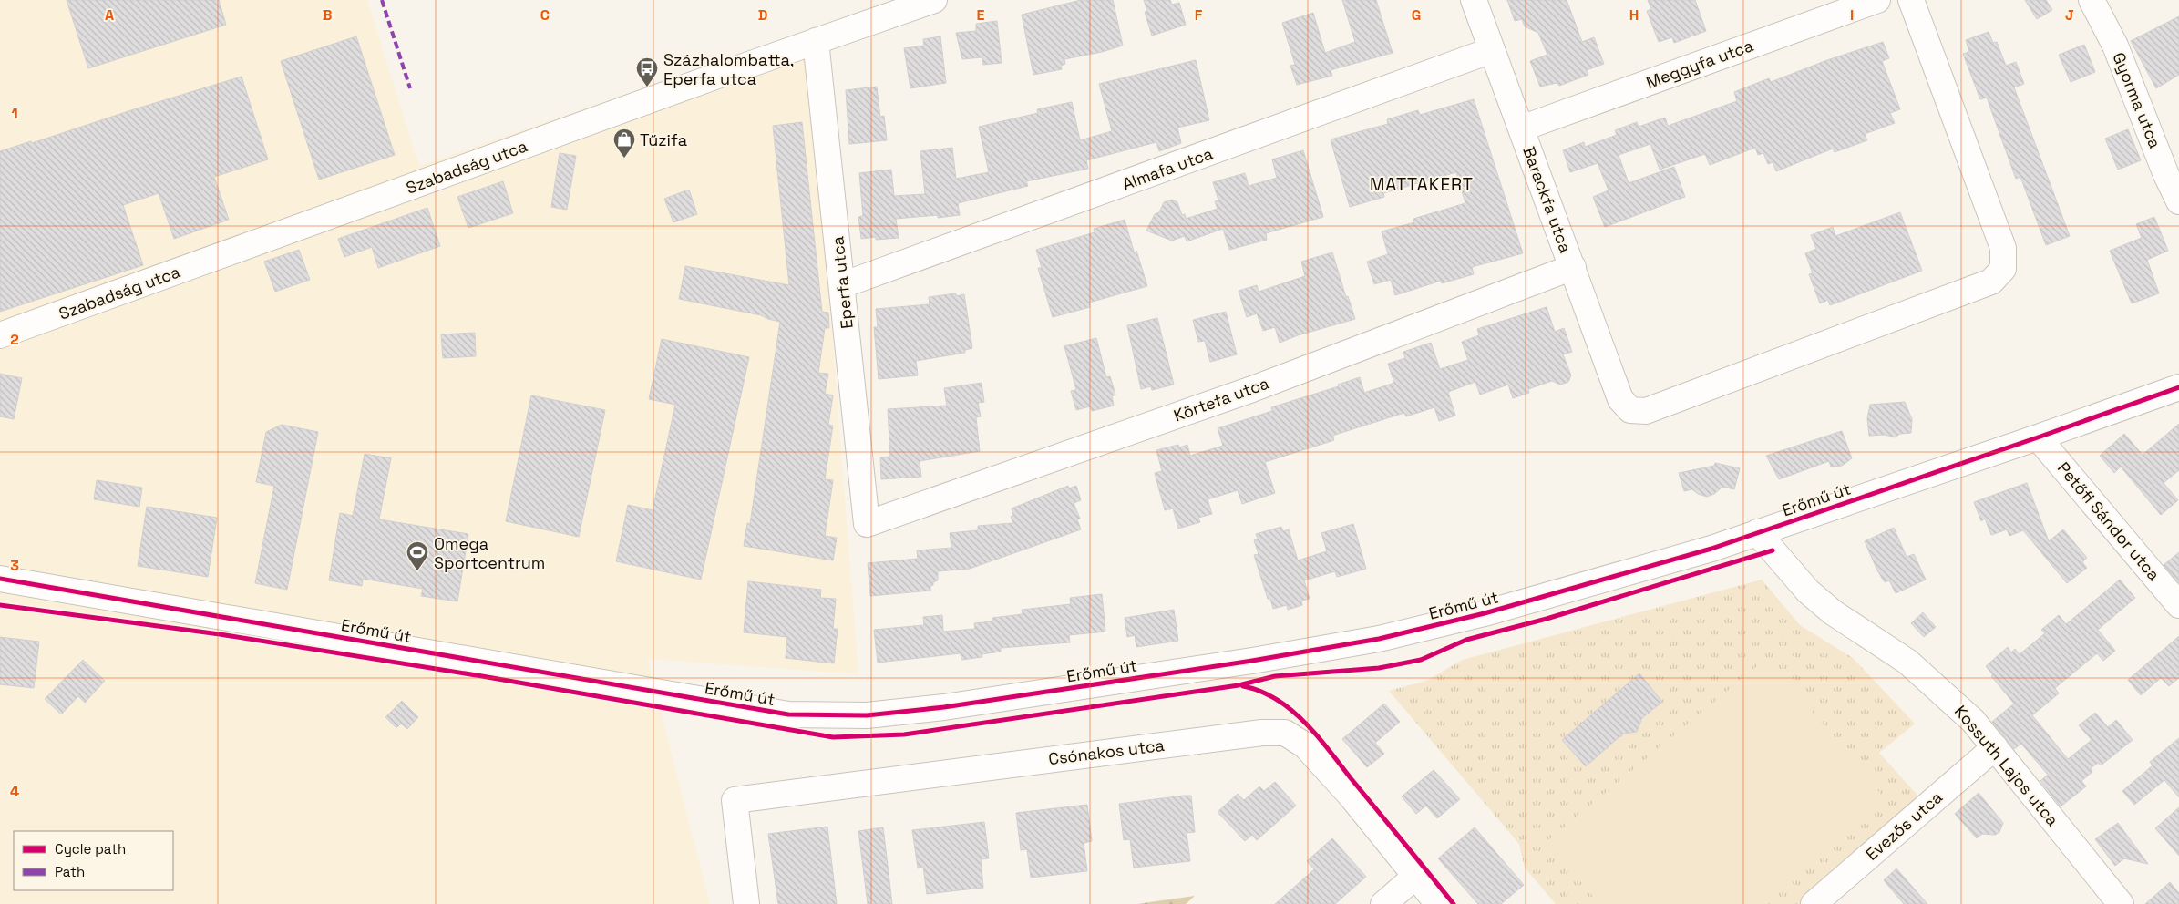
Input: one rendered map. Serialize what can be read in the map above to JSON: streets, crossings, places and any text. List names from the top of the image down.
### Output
{
  "streets": {
    "street": [
      "Meggyfa utca",
      "Gyorma utca",
      "Szabadság utca",
      "Almafa utca",
      "Barackfa utca",
      "Eperfa utca",
      "Körtefa utca",
      "Erőmű út",
      "Petőfi Sándor utca",
      "Csónakos utca",
      "Kossuth Lajos utca",
      "Evezős utca"
    ]
  },
  "crossings": [
    ["Meggyfa utca", "Barackfa utca"],
    ["Szabadság utca", "Eperfa utca"],
    ["Almafa utca", "Barackfa utca"],
    ["Almafa utca", "Eperfa utca"],
    ["Barackfa utca", "Körtefa utca"],
    ["Eperfa utca", "Körtefa utca"],
    ["Erőmű út", "Petőfi Sándor utca"],
    ["Erőmű út", "Kossuth Lajos utca"],
    ["Kossuth Lajos utca", "Evezős utca"]
  ],
  "districts": ["MATTAKERT"],
  "places": {
    "bus stop": ["Százhalombatta, Eperfa utca"],
    "shop": ["Tűzifa"],
    "sports": ["Omega Sportcentrum"]
  },
  "legend": ["Cycle path", "Path"],
  "grid": {
    "columns": [
      "A",
      "B",
      "C",
      "D",
      "E",
      "F",
      "G",
      "H",
      "I",
      "J"
    ],
    "rows": [
      "1",
      "2",
      "3",
      "4"
    ]
  }
}
